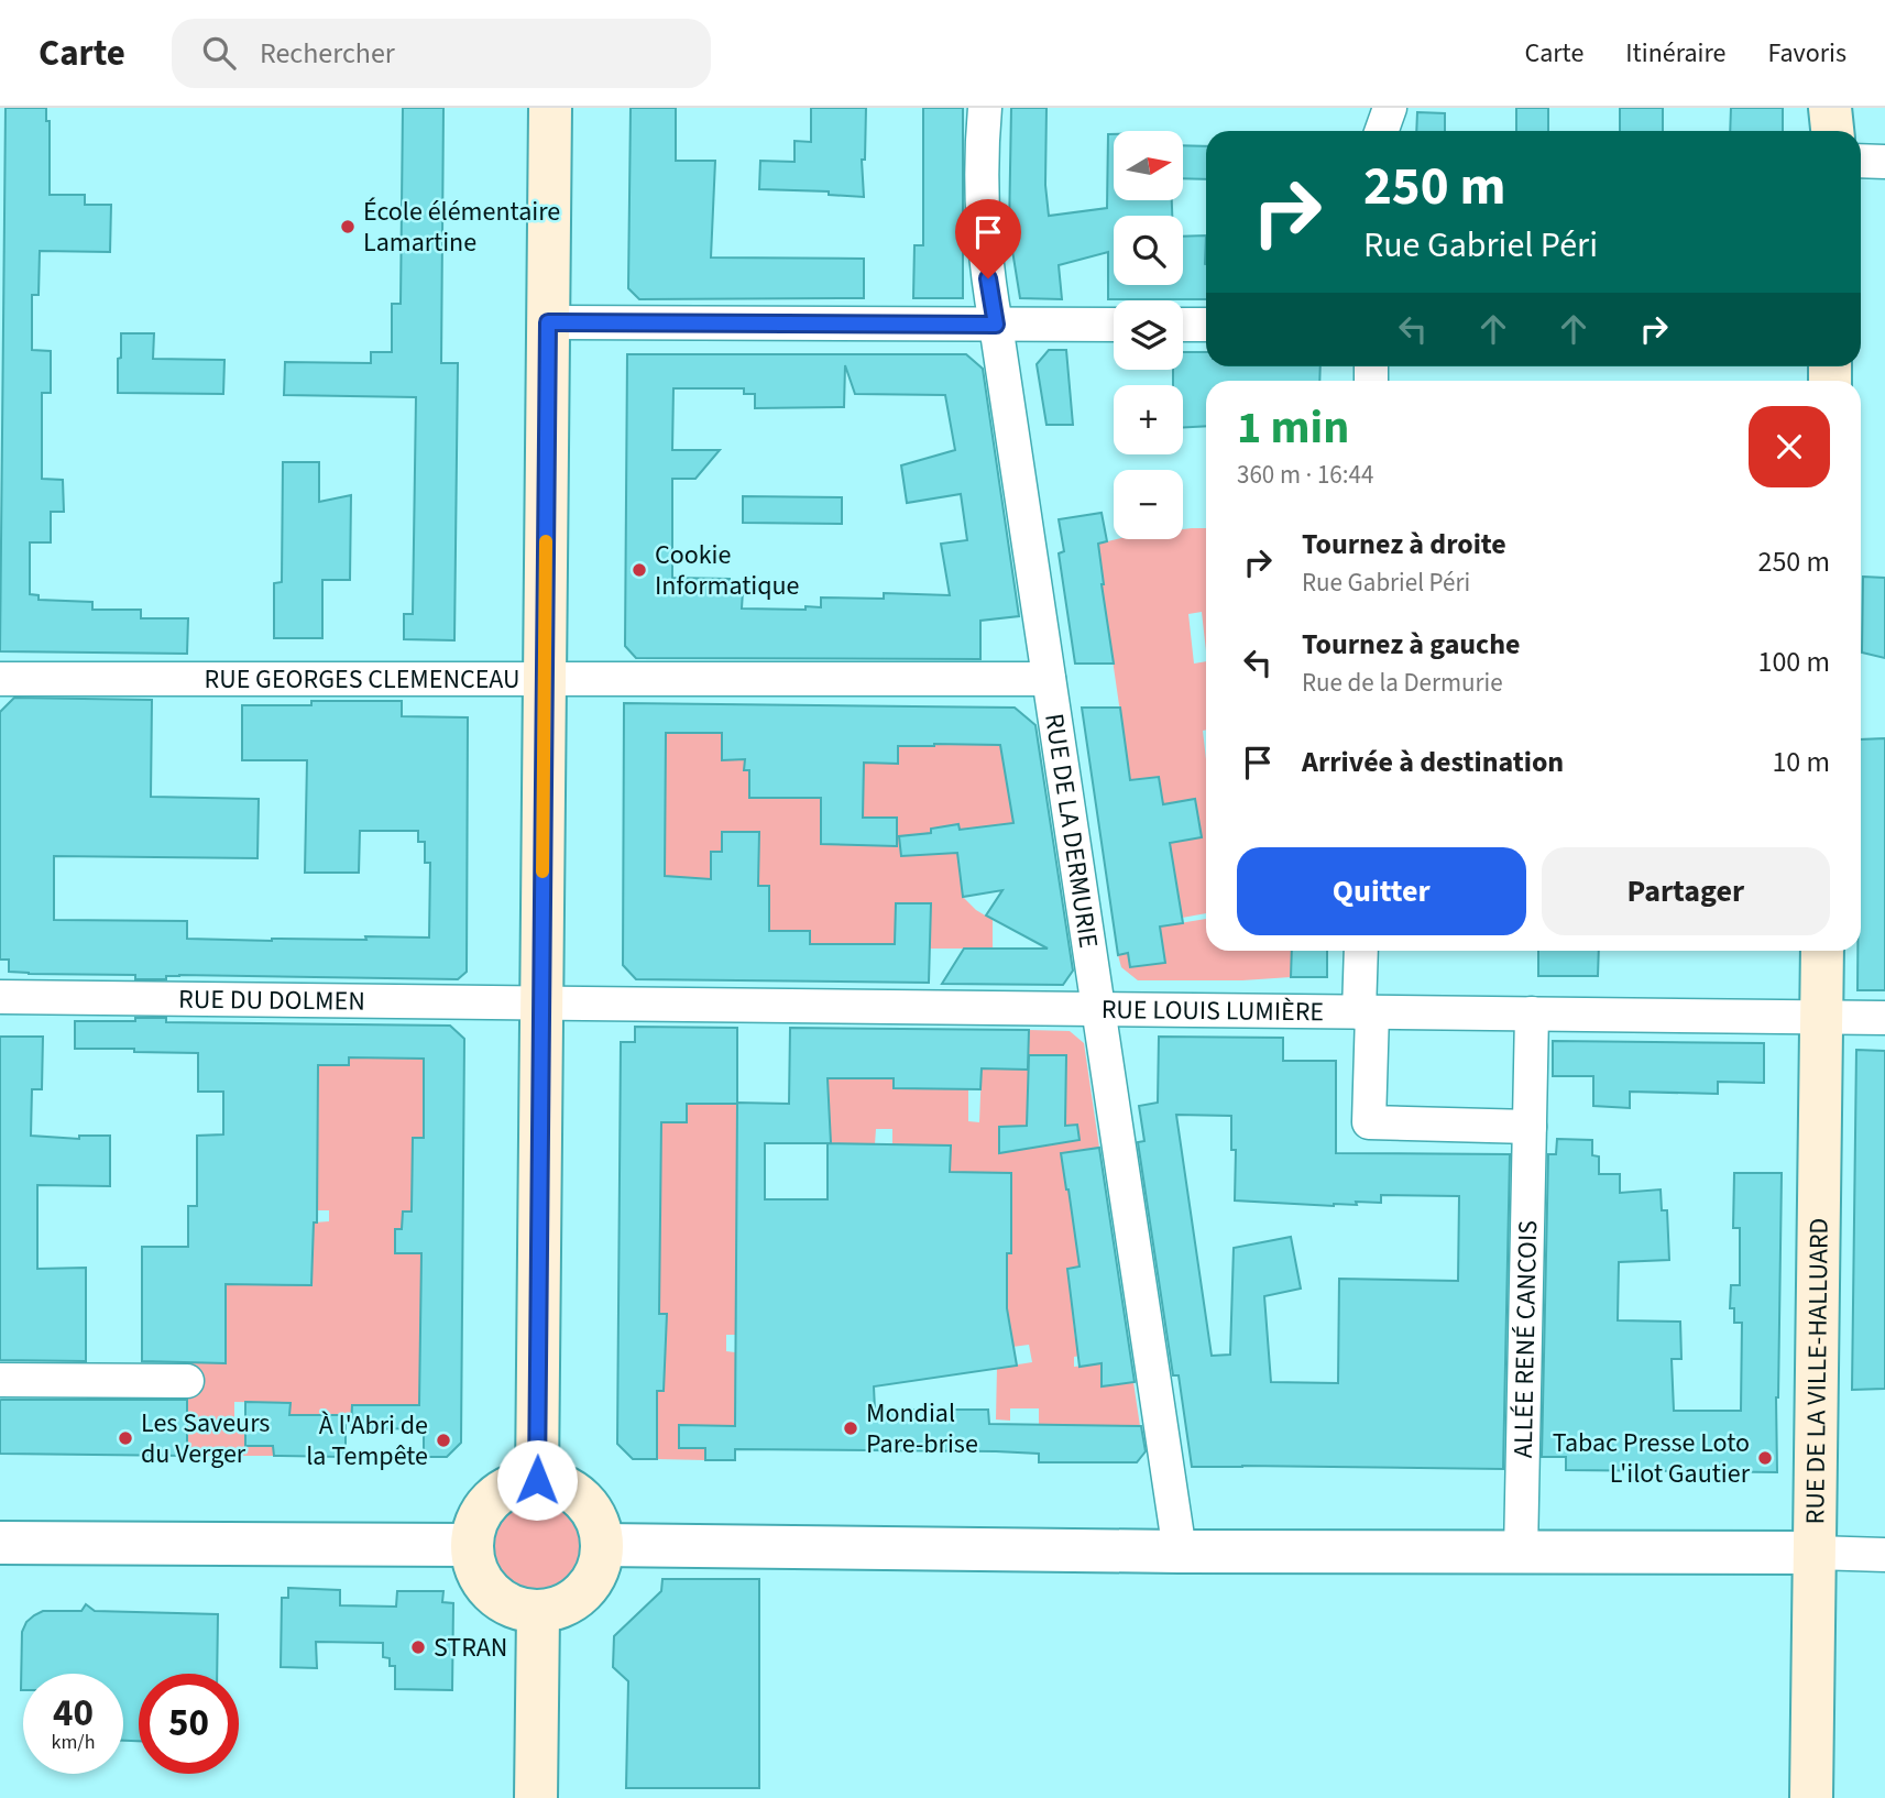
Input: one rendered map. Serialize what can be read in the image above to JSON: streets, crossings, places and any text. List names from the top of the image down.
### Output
{
  "streets": {
    "main road": ["RUE DE LA VILLE-HALLUARD"],
    "street": [
      "RUE GEORGES CLEMENCEAU",
      "RUE DE LA DERMURIE",
      "RUE DU DOLMEN",
      "RUE LOUIS LUMIÈRE",
      "ALLÉE RENÉ CANCOIS"
    ]
  },
  "crossings": [
    ["RUE GEORGES CLEMENCEAU", "RUE DE LA DERMURIE"],
    ["RUE DE LA DERMURIE", "RUE LOUIS LUMIÈRE"],
    ["RUE DU DOLMEN", "RUE LOUIS LUMIÈRE"],
    ["RUE LOUIS LUMIÈRE", "ALLÉE RENÉ CANCOIS"],
    ["RUE LOUIS LUMIÈRE", "RUE DE LA VILLE-HALLUARD"]
  ],
  "places": [
    "École élémentaire Lamartine",
    "Cookie Informatique",
    "Mondial Pare-brise",
    "Les Saveurs du Verger",
    "À l'Abri de la Tempête",
    "Tabac Presse Loto L'ilot Gautier",
    "STRAN"
  ],
  "north": "right",
  "page": {
    "header": "Carte",
    "search": "Rechercher",
    "nav": ["Carte", "Itinéraire", "Favoris"],
    "map_buttons": ["+", "−"],
    "turn": ["250 m", "Rue Gabriel Péri"],
    "heading": ["1 min", "360 m · 16:44"],
    "list": [
      {
        "name": "Tournez à droite",
        "note": "Rue Gabriel Péri",
        "value": "250 m"
      },
      {
        "name": "Tournez à gauche",
        "note": "Rue de la Dermurie",
        "value": "100 m"
      },
      {
        "name": "Arrivée à destination",
        "value": "10 m"
      }
    ],
    "buttons": ["Quitter", "Partager"],
    "speed": "40 km/h",
    "limit": "50"
  }
}
